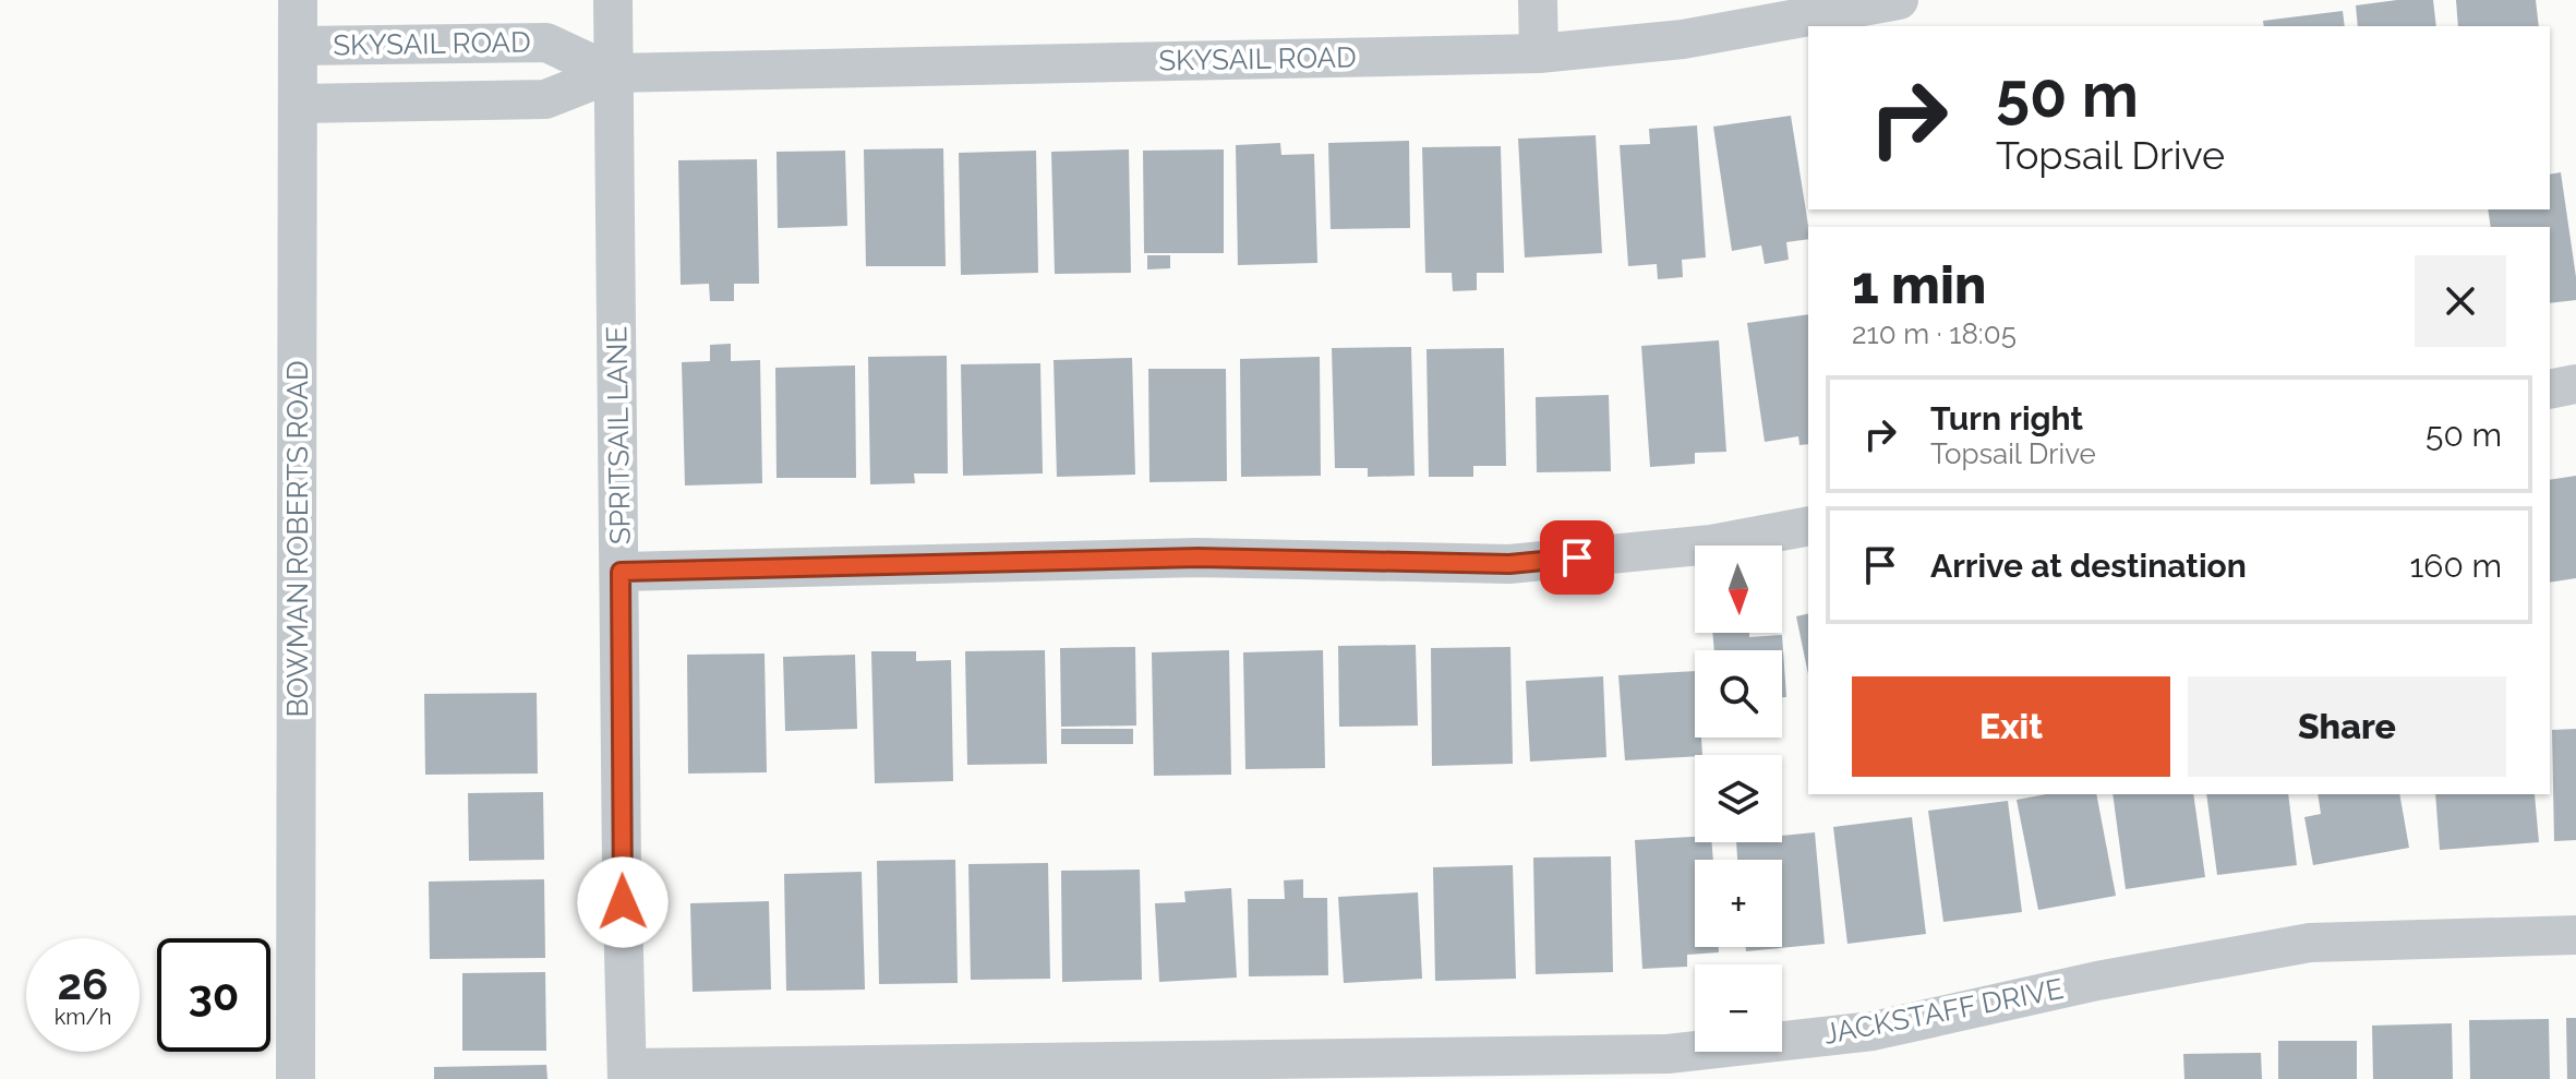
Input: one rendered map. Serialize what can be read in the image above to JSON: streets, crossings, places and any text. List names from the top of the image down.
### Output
{
  "streets": {
    "street": [
      "SKYSAIL ROAD",
      "SPRITSAIL LANE",
      "BOWMAN ROBERTS ROAD",
      "JACKSTAFF DRIVE"
    ]
  },
  "crossings": [
    ["SKYSAIL ROAD", "SPRITSAIL LANE"],
    ["SKYSAIL ROAD", "BOWMAN ROBERTS ROAD"],
    ["SPRITSAIL LANE", "JACKSTAFF DRIVE"]
  ],
  "north": "bottom",
  "page": {
    "turn": ["50 m", "Topsail Drive"],
    "heading": ["1 min", "210 m · 18:05"],
    "list": [
      {
        "name": "Turn right",
        "note": "Topsail Drive",
        "value": "50 m"
      },
      {
        "name": "Arrive at destination",
        "value": "160 m"
      }
    ],
    "map_buttons": ["+", "−"],
    "buttons": ["Exit", "Share"],
    "speed": "26 km/h",
    "limit": "30"
  }
}
